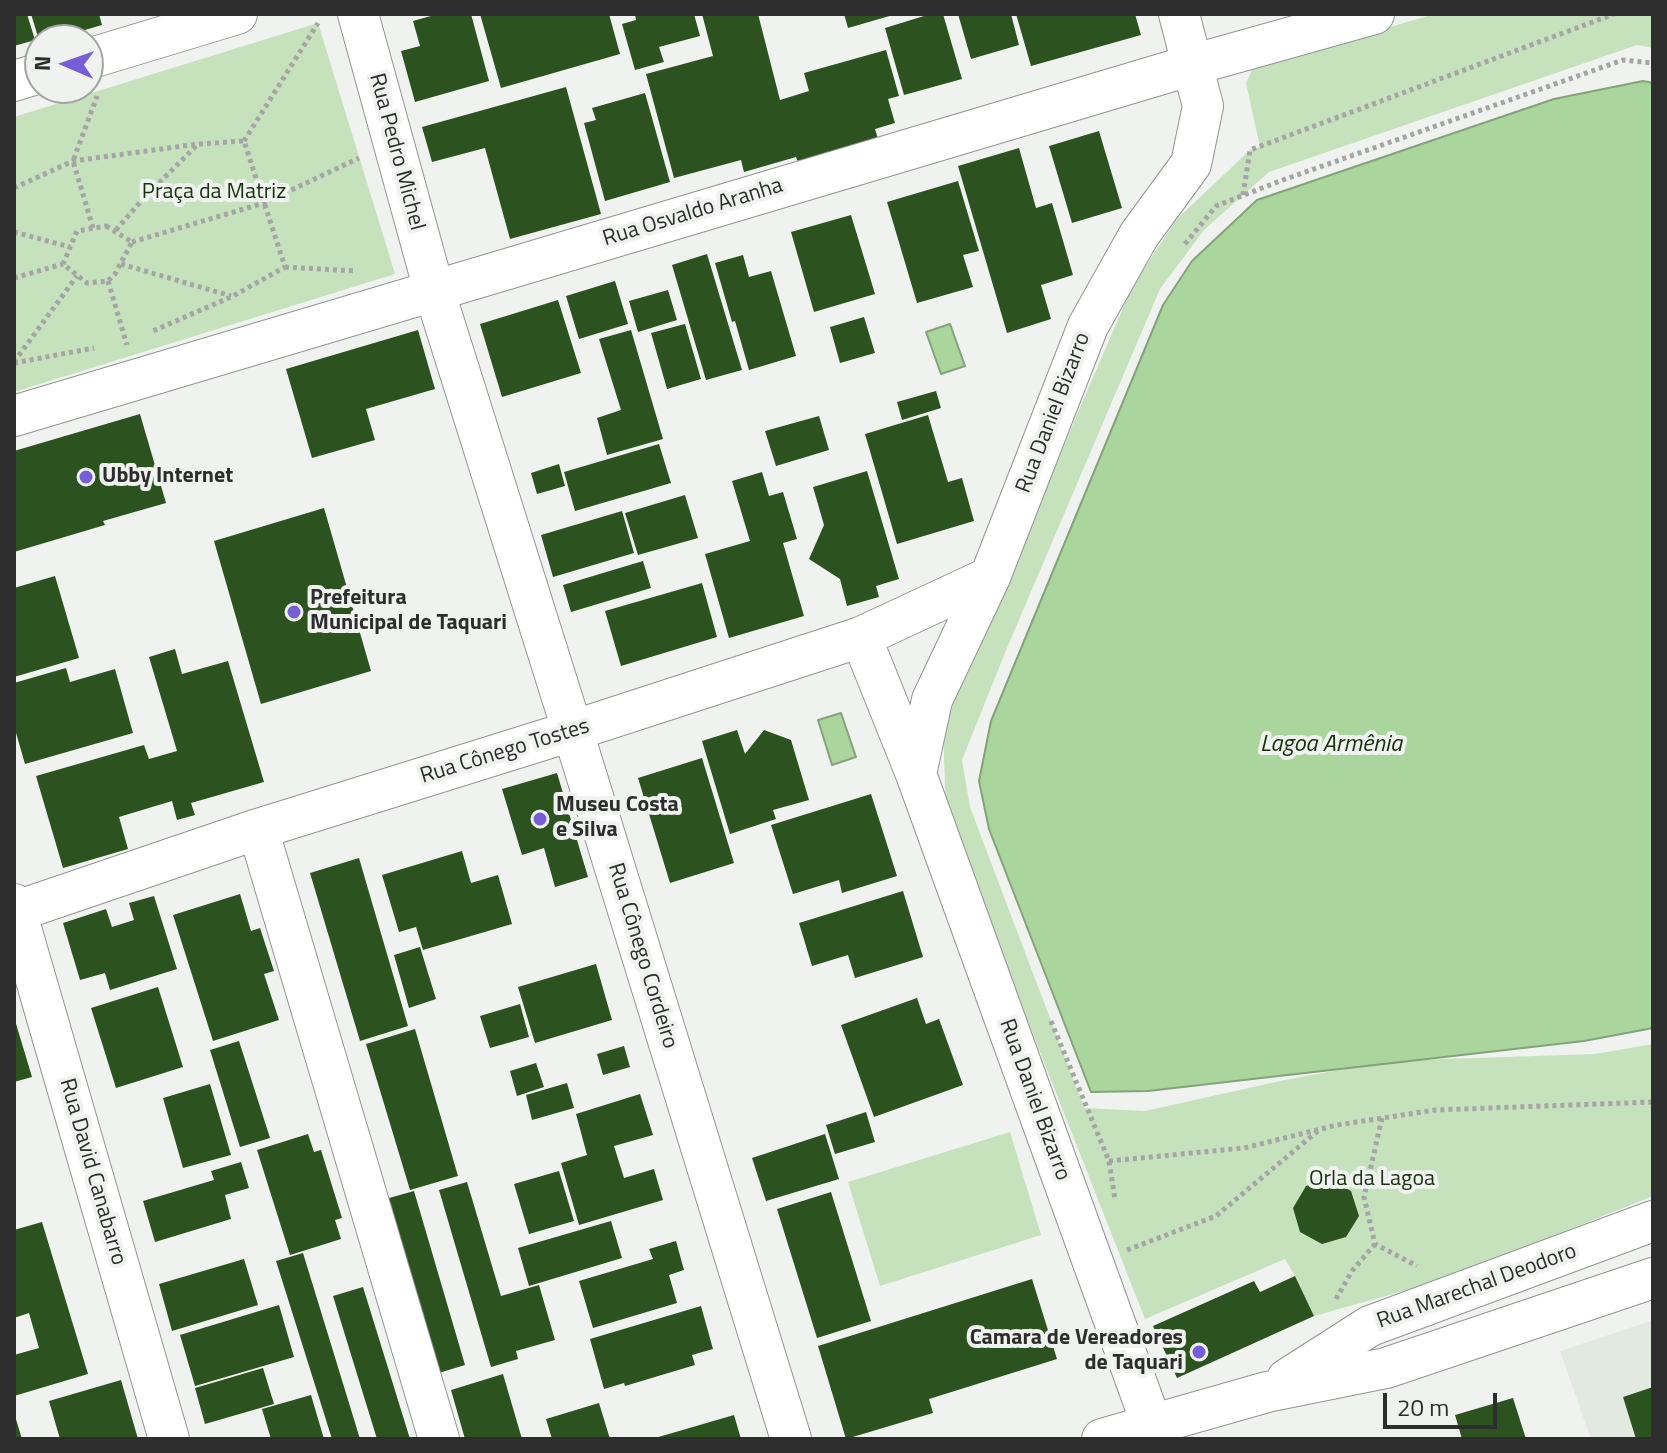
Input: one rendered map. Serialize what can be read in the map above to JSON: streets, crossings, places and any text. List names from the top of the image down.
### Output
{
  "streets": {
    "street": [
      "Rua Pedro Michel",
      "Rua Osvaldo Aranha",
      "Rua Daniel Bizarro",
      "Rua Cônego Tostes",
      "Rua Cônego Cordeiro",
      "Rua David Canabarro",
      "Rua Marechal Deodoro"
    ]
  },
  "crossings": [
    ["Rua Pedro Michel", "Rua Osvaldo Aranha"],
    ["Rua Pedro Michel", "Rua Cônego Cordeiro"],
    ["Rua Osvaldo Aranha", "Rua Daniel Bizarro"],
    ["Rua Osvaldo Aranha", "Rua Cônego Cordeiro"],
    ["Rua Daniel Bizarro", "Rua Cônego Tostes"],
    ["Rua Daniel Bizarro", "Rua Marechal Deodoro"],
    ["Rua Cônego Tostes", "Rua Cônego Cordeiro"],
    ["Rua Cônego Tostes", "Rua David Canabarro"]
  ],
  "water": ["Lagoa Armênia"],
  "parks": ["Praça da Matriz", "Orla da Lagoa"],
  "places": [
    "Ubby Internet",
    "Prefeitura Municipal de Taquari",
    "Museu Costa e Silva",
    "Camara de Vereadores de Taquari"
  ],
  "scale_bar": "20 m",
  "north": "left"
}
